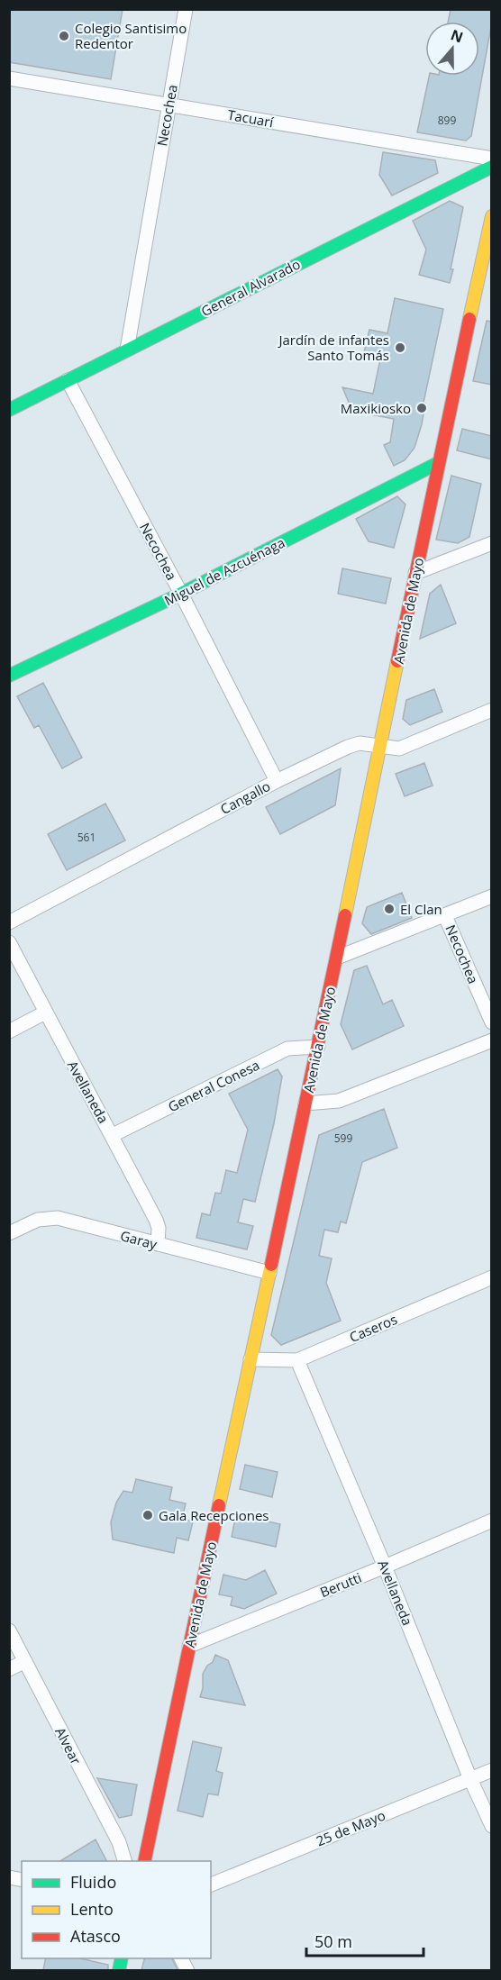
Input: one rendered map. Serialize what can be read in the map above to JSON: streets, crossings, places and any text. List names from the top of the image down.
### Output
{
  "streets": {
    "main road": ["General Alvarado", "Miguel de Azcuénaga", "Avenida de Mayo"],
    "street": [
      "Necochea",
      "Tacuarí",
      "Cangallo",
      "General Conesa",
      "Avellaneda",
      "Garay",
      "Caseros",
      "Berutti",
      "Alvear",
      "25 de Mayo"
    ]
  },
  "crossings": [
    ["Necochea", "Tacuarí"],
    ["Necochea", "General Alvarado"],
    ["Necochea", "Miguel de Azcuénaga"],
    ["Necochea", "Cangallo"],
    ["Miguel de Azcuénaga", "Avenida de Mayo"],
    ["Avenida de Mayo", "Cangallo"],
    ["Avenida de Mayo", "General Conesa"],
    ["Avenida de Mayo", "Garay"],
    ["Avenida de Mayo", "Caseros"],
    ["Avenida de Mayo", "Berutti"],
    ["General Conesa", "Avellaneda"],
    ["Avellaneda", "Garay"],
    ["Avellaneda", "Caseros"],
    ["Avellaneda", "Berutti"],
    ["Avellaneda", "25 de Mayo"]
  ],
  "places": [
    "Colegio Santisimo Redentor",
    "Jardín de infantes Santo Tomás",
    "Maxikiosko",
    "El Clan",
    "Gala Recepciones"
  ],
  "house_numbers": ["899", "561", "599"],
  "legend": ["Fluido", "Lento", "Atasco"],
  "scale_bar": "50 m",
  "north": "top"
}
